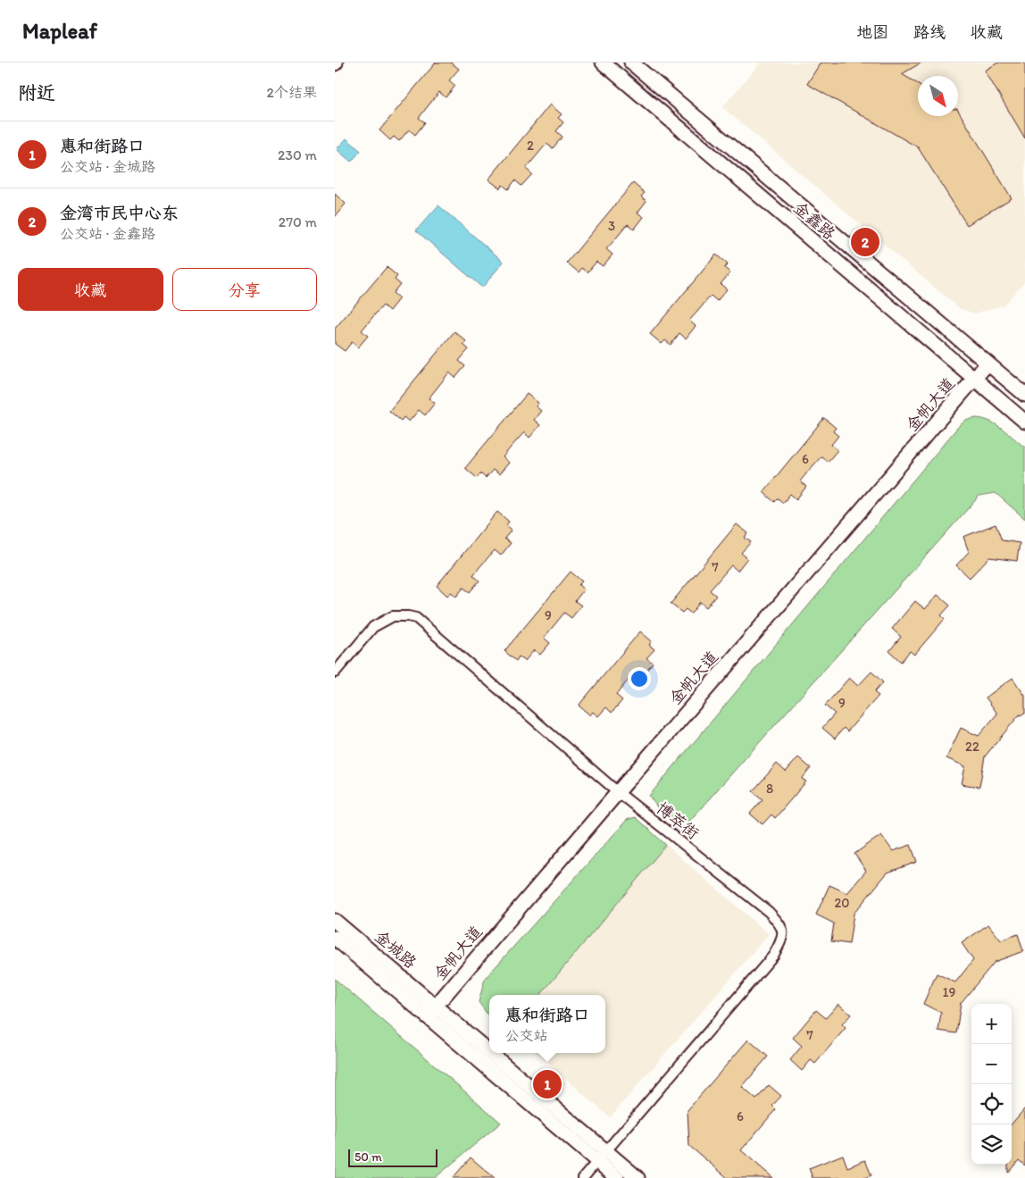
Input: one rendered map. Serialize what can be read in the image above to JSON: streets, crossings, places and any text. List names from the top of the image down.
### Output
{
  "streets": {
    "street": [
      "金鑫路",
      "金帆大道",
      "博萃街",
      "金城路"
    ]
  },
  "crossings": [
    ["金鑫路", "金帆大道"],
    ["金帆大道", "博萃街"],
    ["金帆大道", "金城路"],
    ["博萃街", "金城路"]
  ],
  "house_numbers": [
    "2",
    "3",
    "6",
    "7",
    "9",
    "9",
    "22",
    "8",
    "20",
    "19",
    "7",
    "6"
  ],
  "scale_bar": "50 m",
  "north": "bottom right",
  "page": {
    "header": "Mapleaf",
    "nav": ["地图", "路线", "收藏"],
    "heading": ["附近", "2个结果"],
    "list": [
      {
        "mark": "1",
        "name": "惠和街路口",
        "note": "公交站 · 金城路",
        "value": "230 m"
      },
      {
        "mark": "2",
        "name": "金湾市民中心东",
        "note": "公交站 · 金鑫路",
        "value": "270 m"
      }
    ],
    "pins": ["2", "1"],
    "buttons": ["收藏", "分享"],
    "popup": ["惠和街路口", "公交站"],
    "map_buttons": ["+", "−"],
    "scale": "50 m"
  }
}
